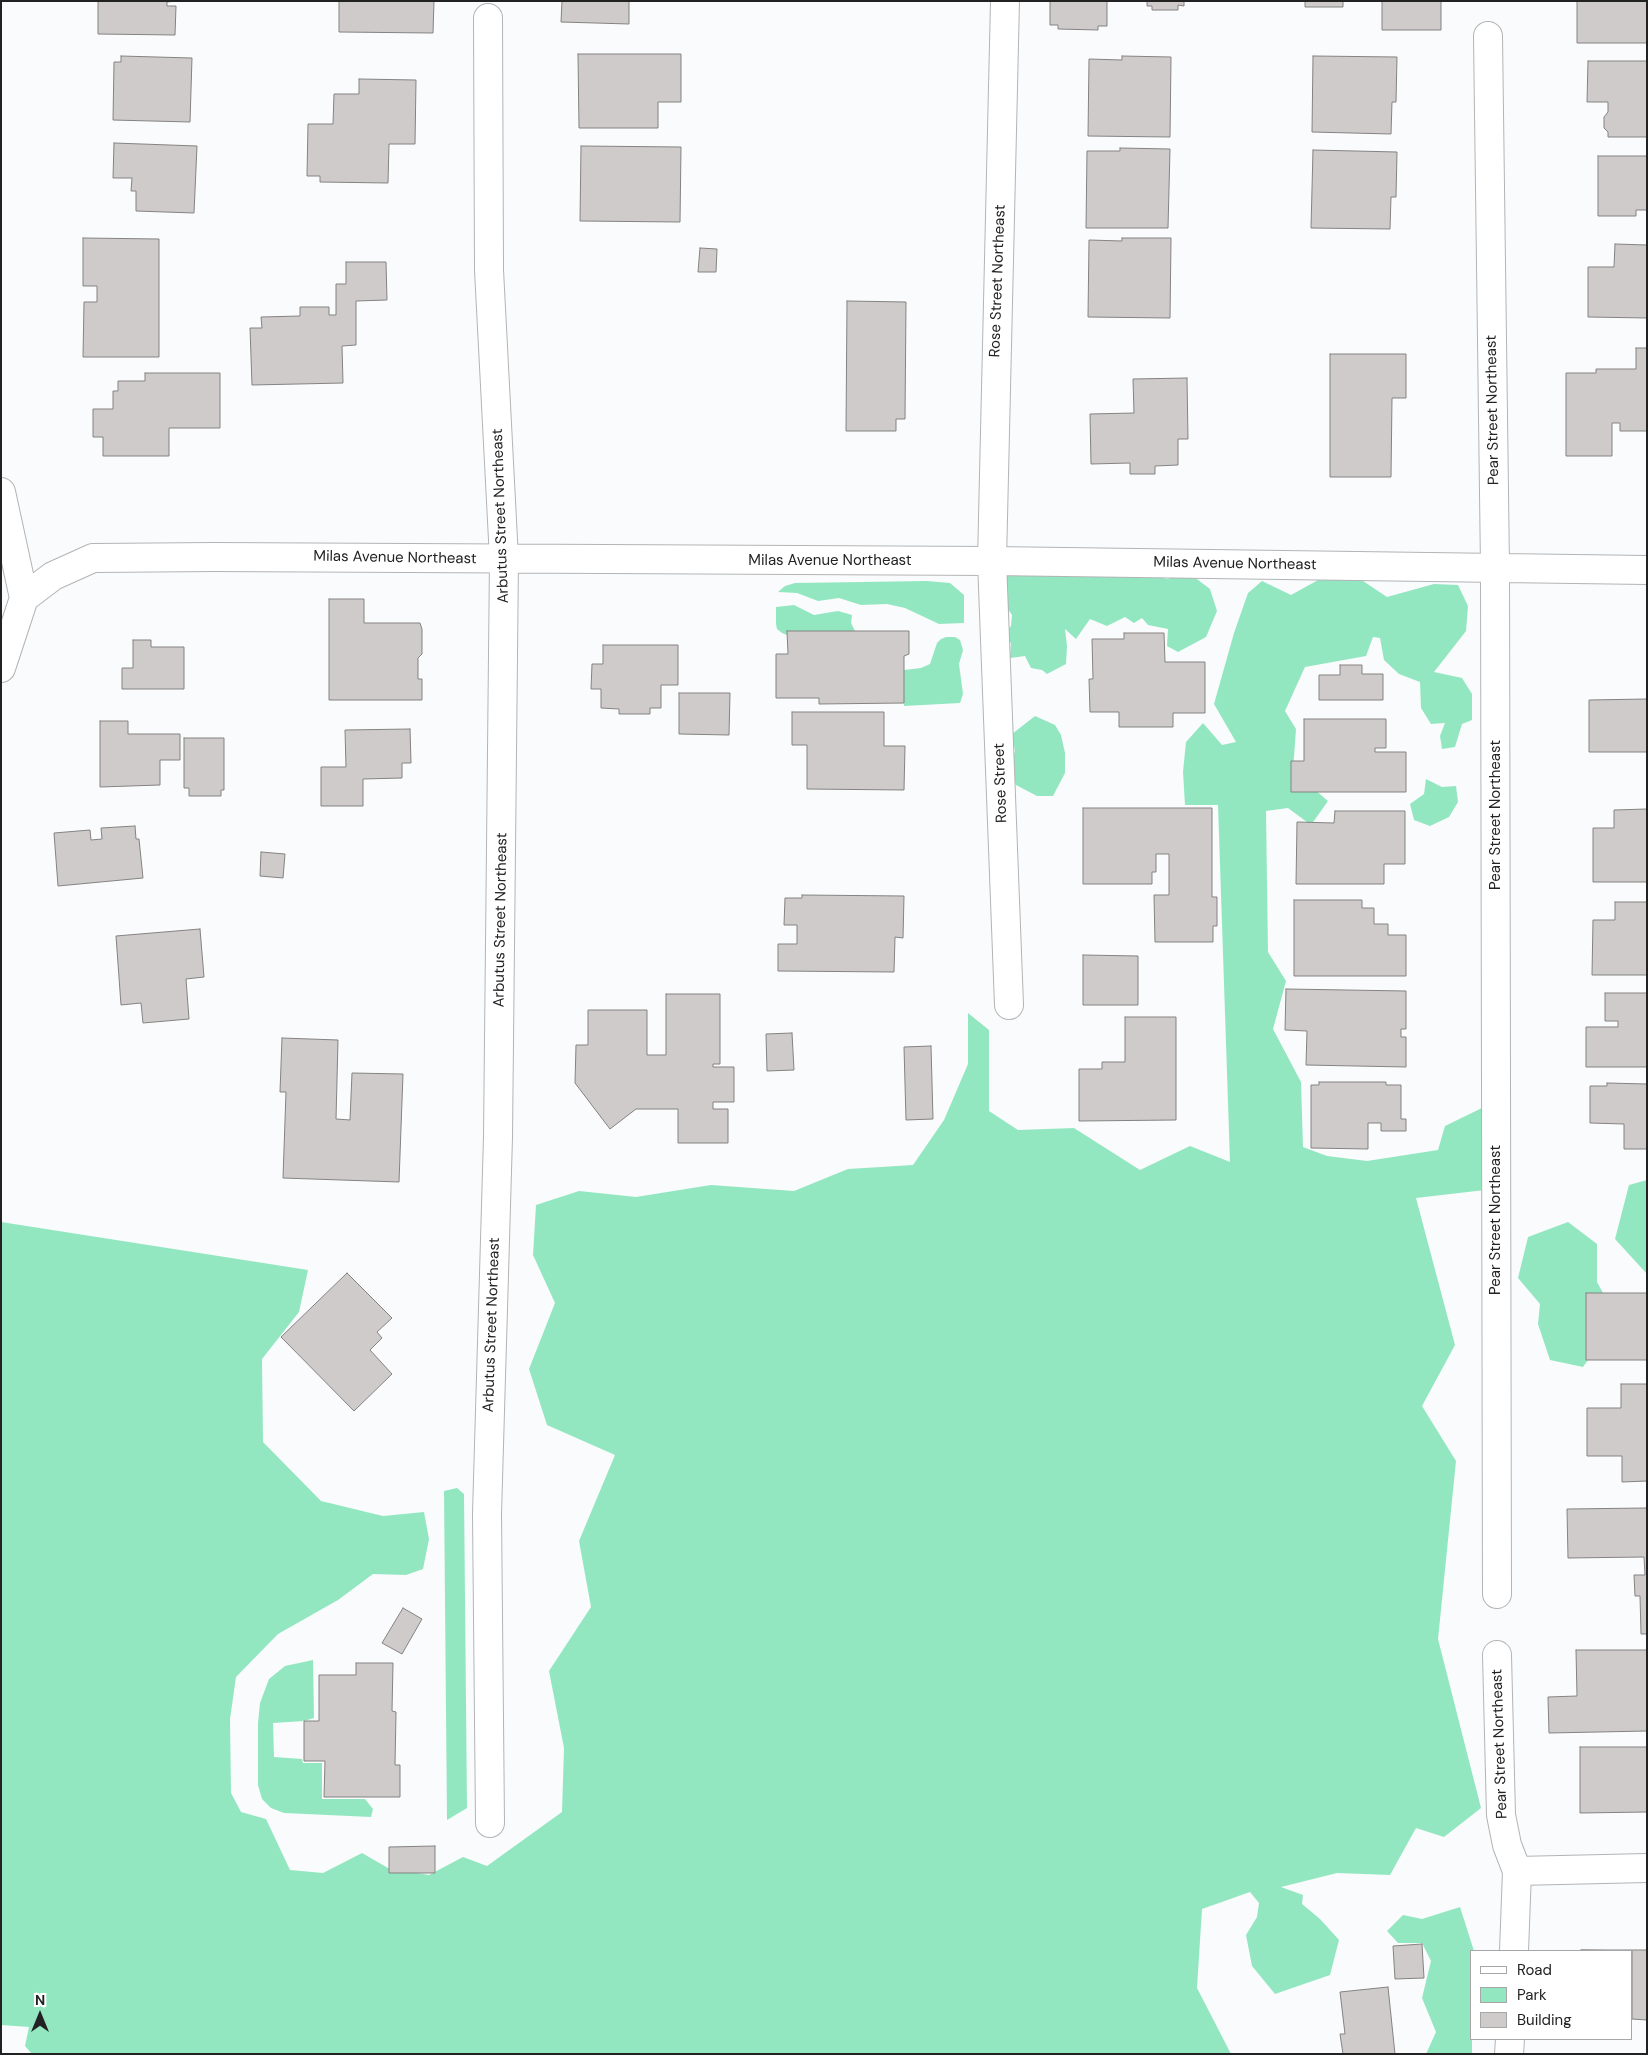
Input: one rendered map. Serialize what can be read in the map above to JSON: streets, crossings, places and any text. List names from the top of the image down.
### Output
{
  "streets": {
    "street": [
      "Rose Street Northeast",
      "Pear Street Northeast",
      "Arbutus Street Northeast",
      "Milas Avenue Northeast",
      "Rose Street"
    ]
  },
  "crossings": [
    ["Rose Street Northeast", "Milas Avenue Northeast"],
    ["Rose Street Northeast", "Rose Street"],
    ["Pear Street Northeast", "Milas Avenue Northeast"],
    ["Arbutus Street Northeast", "Milas Avenue Northeast"],
    ["Milas Avenue Northeast", "Rose Street"]
  ],
  "legend": ["Road", "Park", "Building"],
  "north": "top"
}
